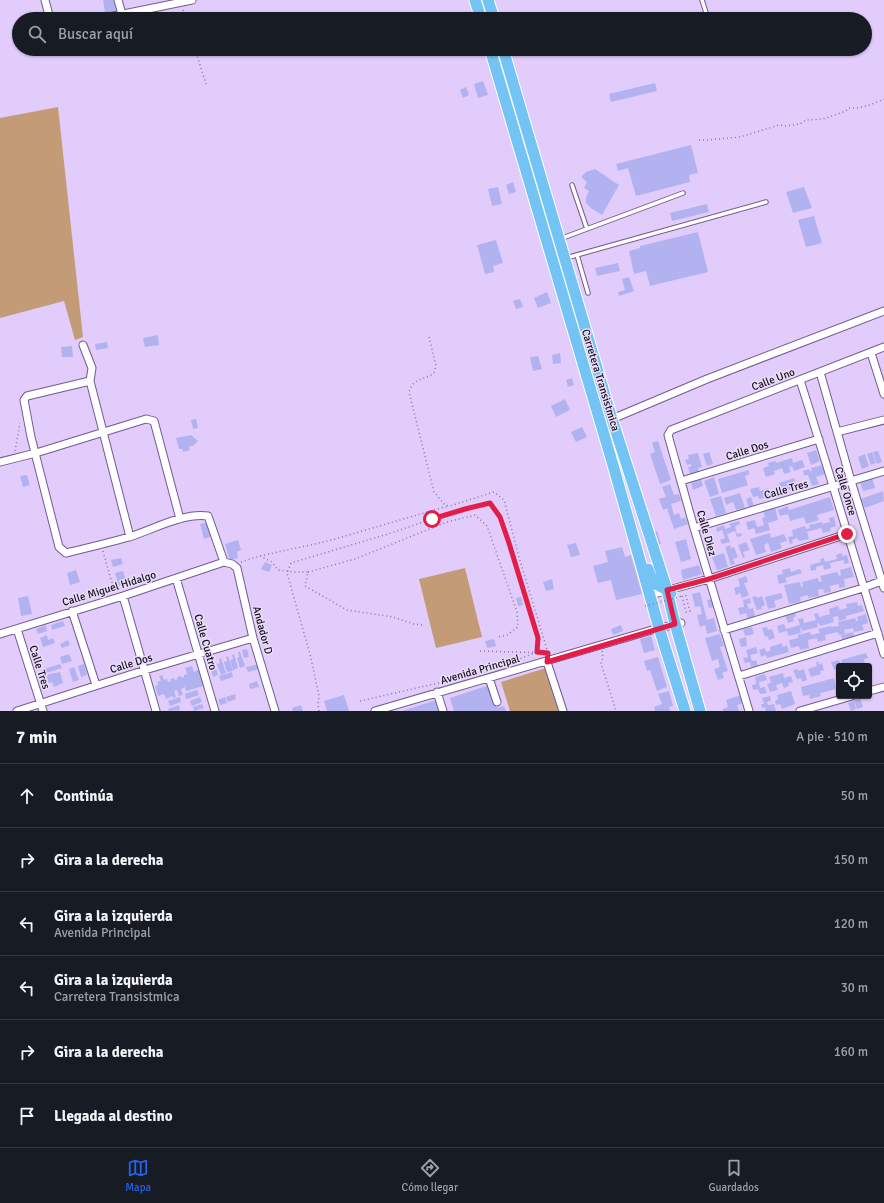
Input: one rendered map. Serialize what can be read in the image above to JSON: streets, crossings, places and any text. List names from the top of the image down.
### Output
{
  "streets": {
    "main road": ["Carretera Transistmica"],
    "street": [
      "Calle Uno",
      "Calle Dos",
      "Calle Tres",
      "Calle Once",
      "Calle Diez",
      "Calle Miguel Hidalgo",
      "Andador D",
      "Calle Cuatro",
      "Avenida Principal"
    ]
  },
  "crossings": [
    ["Calle Uno", "Calle Once"],
    ["Calle Uno", "Calle Diez"],
    ["Carretera Transistmica", "Avenida Principal"],
    ["Calle Dos", "Calle Tres"],
    ["Calle Dos", "Calle Once"],
    ["Calle Dos", "Calle Diez"],
    ["Calle Dos", "Andador D"],
    ["Calle Dos", "Calle Cuatro"],
    ["Calle Tres", "Calle Once"],
    ["Calle Tres", "Calle Diez"],
    ["Calle Tres", "Calle Miguel Hidalgo"],
    ["Calle Miguel Hidalgo", "Calle Cuatro"]
  ],
  "page": {
    "search": "Buscar aquí",
    "heading": ["7 min", "A pie · 510 m"],
    "list": [
      ["Continúa", "50 m"],
      ["Gira a la derecha", "150 m"],
      ["Gira a la izquierda", "Avenida Principal", "120 m"],
      ["Gira a la izquierda", "Carretera Transistmica", "30 m"],
      ["Gira a la derecha", "160 m"],
      "Llegada al destino"
    ],
    "nav": ["Mapa", "Cómo llegar", "Guardados"]
  }
}
